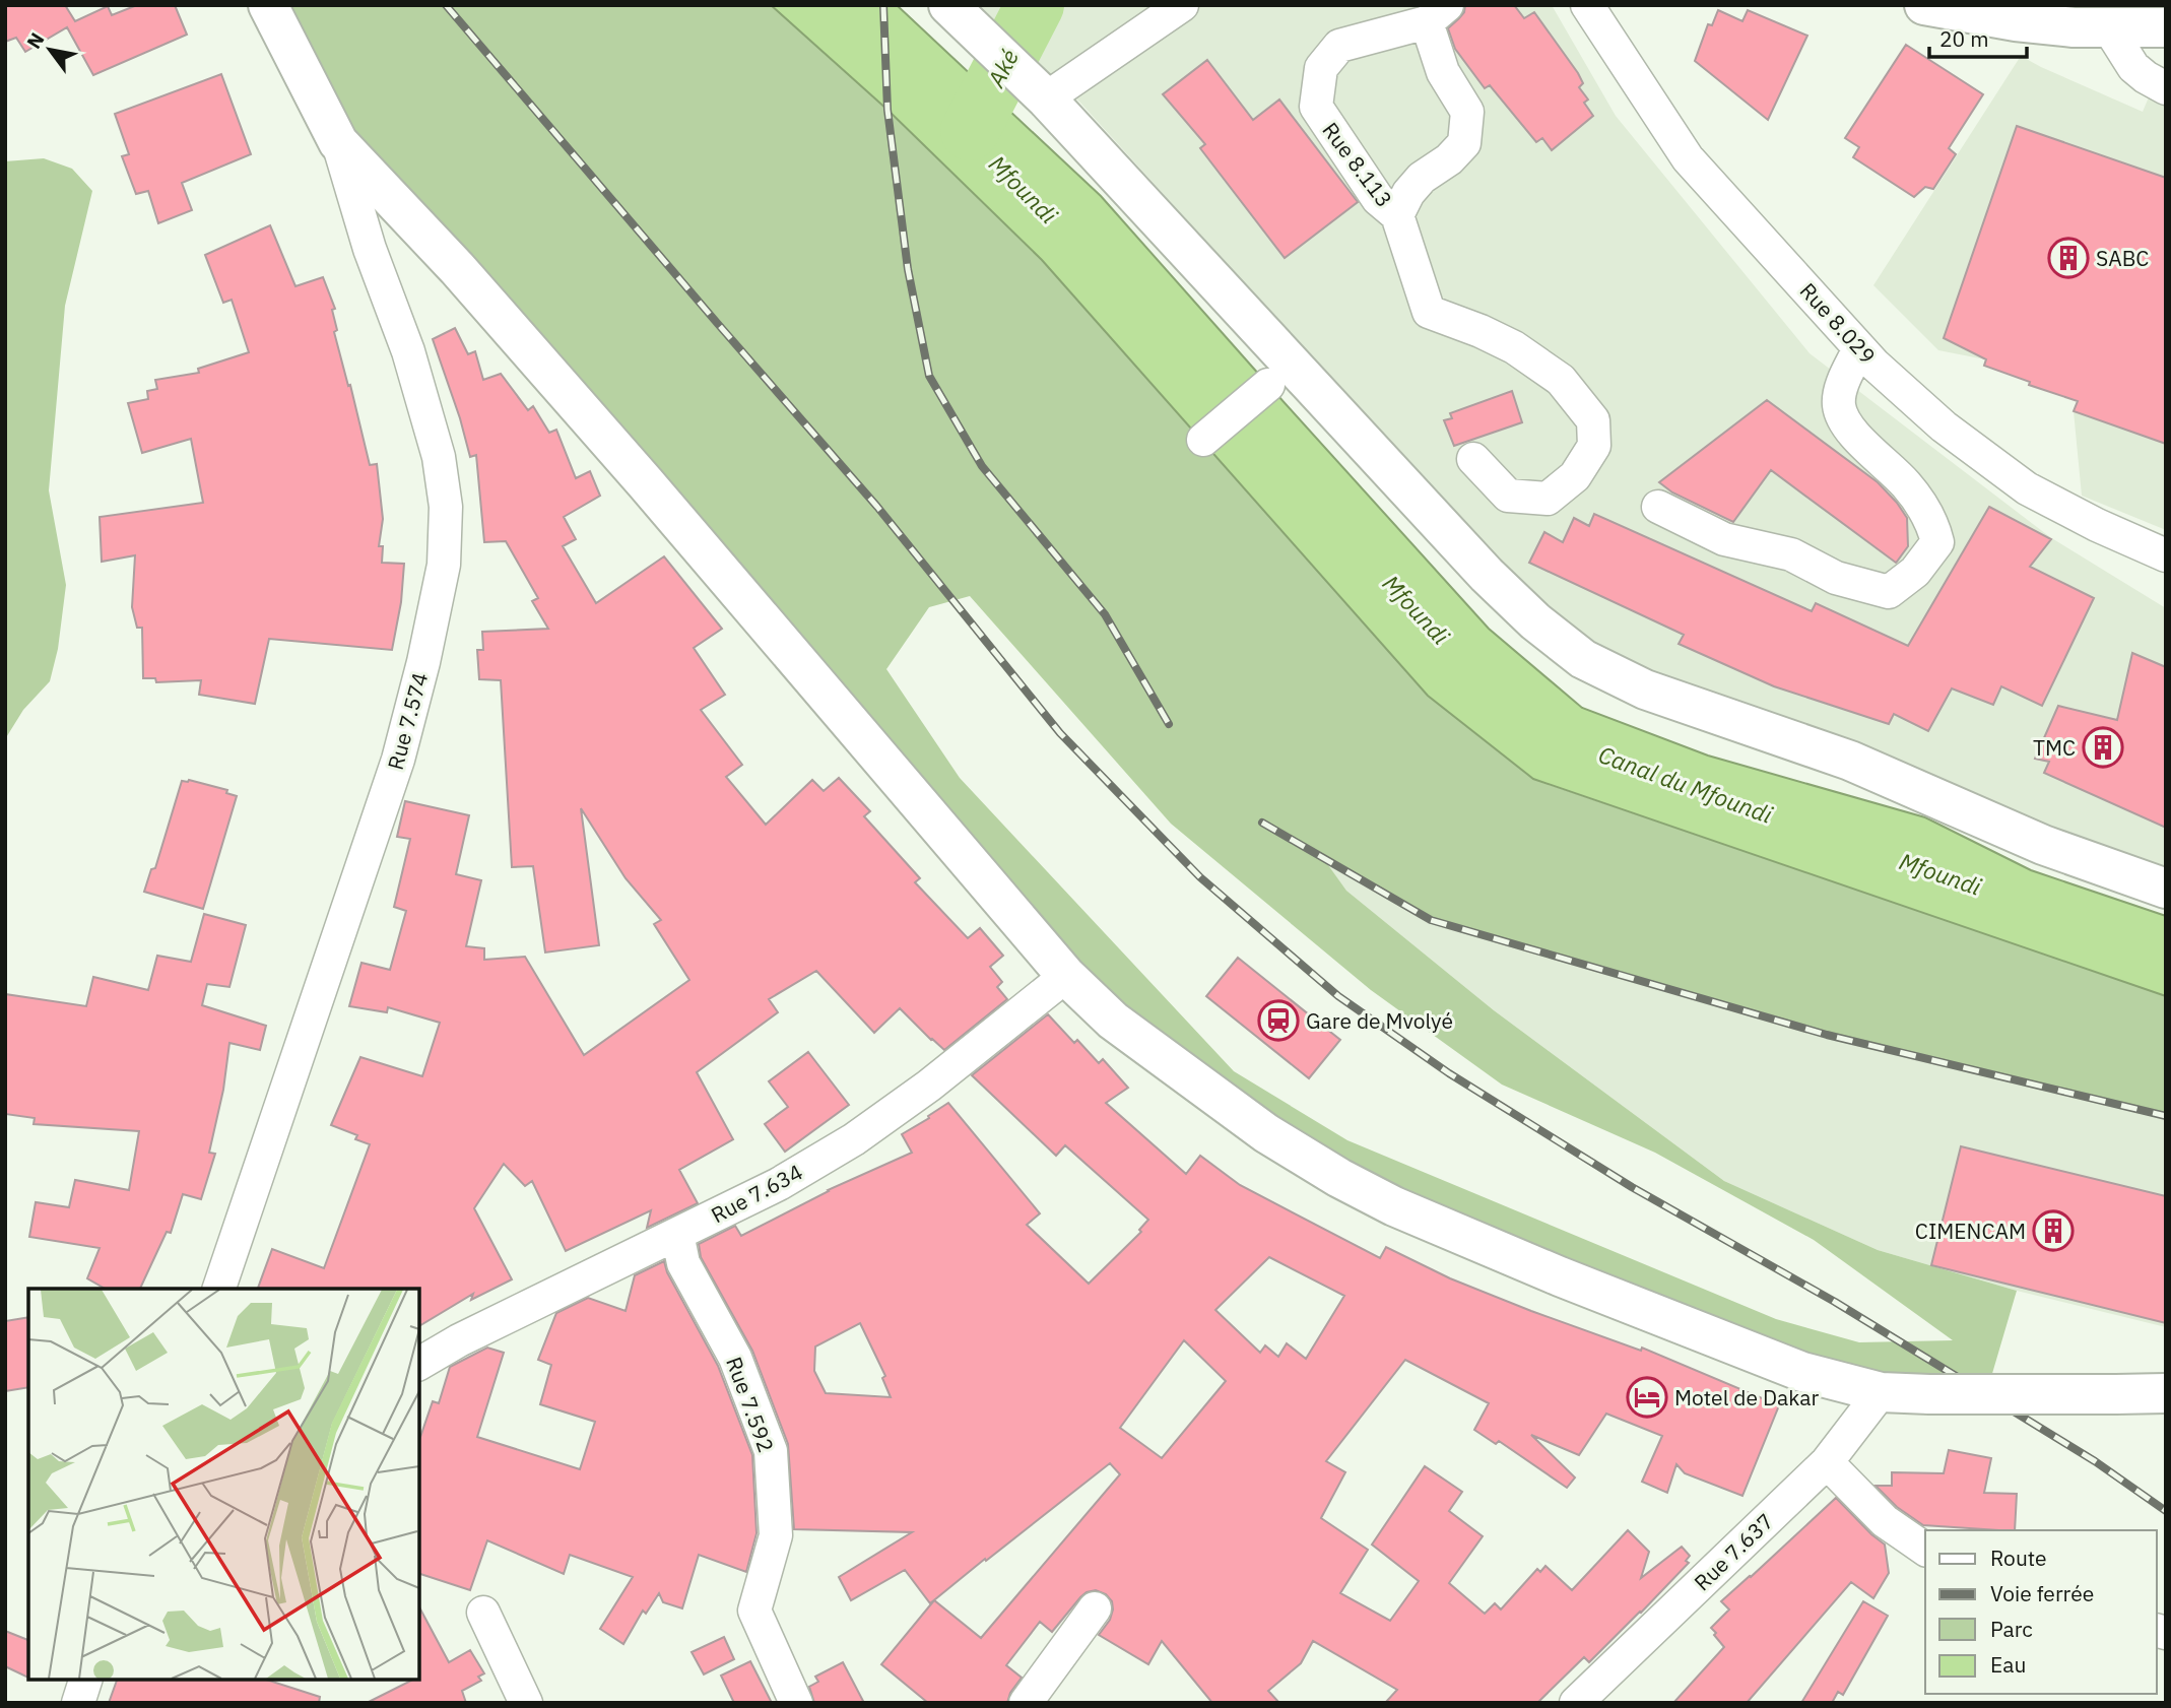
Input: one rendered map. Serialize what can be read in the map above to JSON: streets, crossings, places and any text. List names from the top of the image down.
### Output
{
  "streets": {
    "street": [
      "Rue 8.113",
      "Rue 8.029",
      "Rue 7.574",
      "Rue 7.634",
      "Rue 7.592",
      "Rue 7.637"
    ]
  },
  "crossings": [
    ["Rue 7.634", "Rue 7.592"]
  ],
  "water": ["Aké", "Mfoundi", "Canal du Mfoundi"],
  "places": {
    "building": ["SABC", "TMC", "CIMENCAM"],
    "station": ["Gare de Mvolyé"],
    "hotel": ["Motel de Dakar"]
  },
  "legend": [
    "Route",
    "Voie ferrée",
    "Parc",
    "Eau"
  ],
  "scale_bar": "20 m",
  "north": "top left"
}
